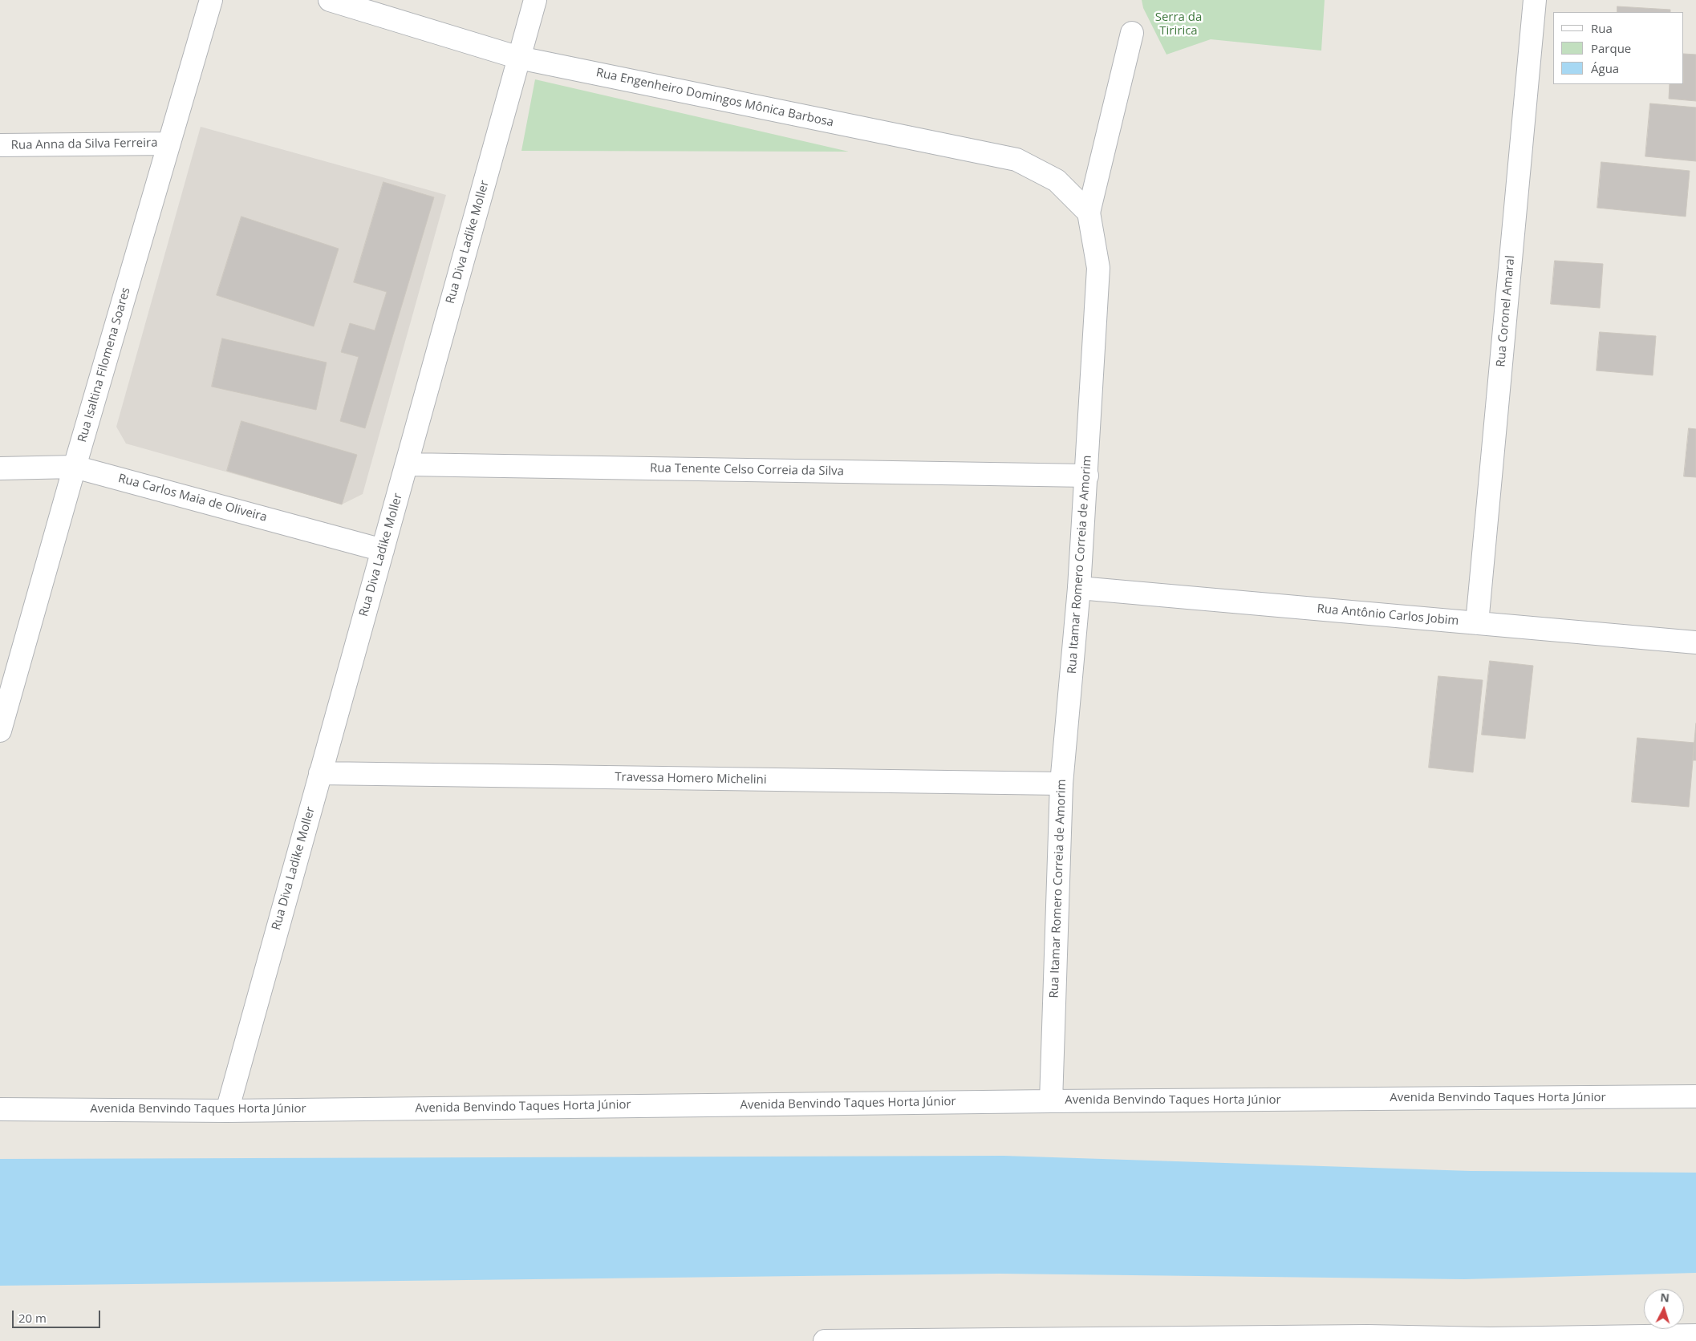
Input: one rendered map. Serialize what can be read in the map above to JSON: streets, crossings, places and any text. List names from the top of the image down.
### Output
{
  "streets": {
    "street": [
      "Rua Engenheiro Domingos Mônica Barbosa",
      "Rua Anna da Silva Ferreira",
      "Rua Diva Ladike Moller",
      "Rua Coronel Amaral",
      "Rua Isaltina Filomena Soares",
      "Rua Tenente Celso Correia da Silva",
      "Rua Carlos Maia de Oliveira",
      "Rua Itamar Romero Correia de Amorim",
      "Rua Antônio Carlos Jobim",
      "Travessa Homero Michelini",
      "Avenida Benvindo Taques Horta Júnior"
    ]
  },
  "crossings": [
    ["Rua Engenheiro Domingos Mônica Barbosa", "Rua Diva Ladike Moller"],
    ["Rua Engenheiro Domingos Mônica Barbosa", "Rua Itamar Romero Correia de Amorim"],
    ["Rua Anna da Silva Ferreira", "Rua Isaltina Filomena Soares"],
    ["Rua Diva Ladike Moller", "Rua Tenente Celso Correia da Silva"],
    ["Rua Diva Ladike Moller", "Rua Carlos Maia de Oliveira"],
    ["Rua Diva Ladike Moller", "Travessa Homero Michelini"],
    ["Rua Diva Ladike Moller", "Avenida Benvindo Taques Horta Júnior"],
    ["Rua Coronel Amaral", "Rua Antônio Carlos Jobim"],
    ["Rua Isaltina Filomena Soares", "Rua Carlos Maia de Oliveira"],
    ["Rua Tenente Celso Correia da Silva", "Rua Itamar Romero Correia de Amorim"],
    ["Rua Itamar Romero Correia de Amorim", "Rua Antônio Carlos Jobim"],
    ["Rua Itamar Romero Correia de Amorim", "Travessa Homero Michelini"],
    ["Rua Itamar Romero Correia de Amorim", "Avenida Benvindo Taques Horta Júnior"]
  ],
  "parks": ["Serra da Tiririca"],
  "legend": ["Rua", "Parque", "Água"],
  "scale_bar": "20 m",
  "north": "top"
}
